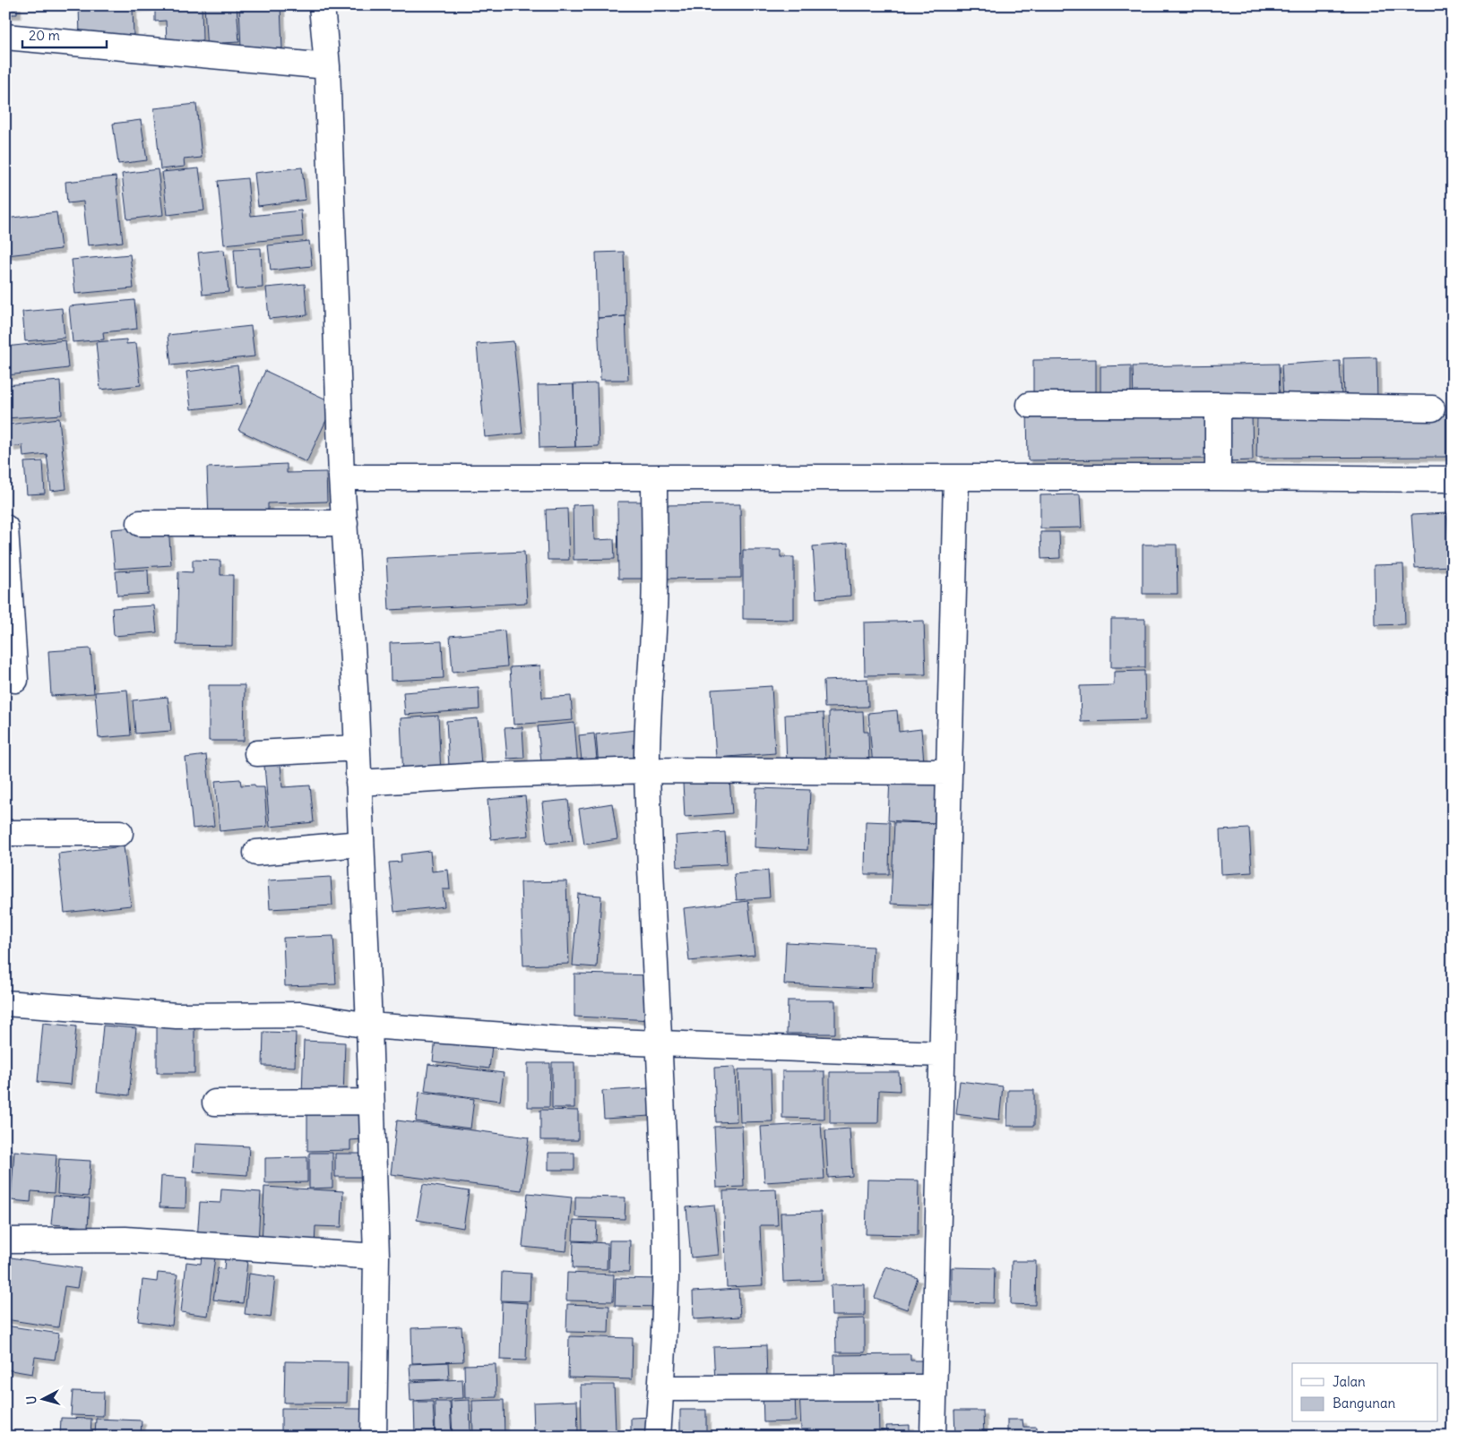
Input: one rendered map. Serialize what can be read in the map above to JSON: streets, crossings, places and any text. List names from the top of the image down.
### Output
{
  "legend": ["Jalan", "Bangunan"],
  "scale_bar": "20 m",
  "north": "left"
}
